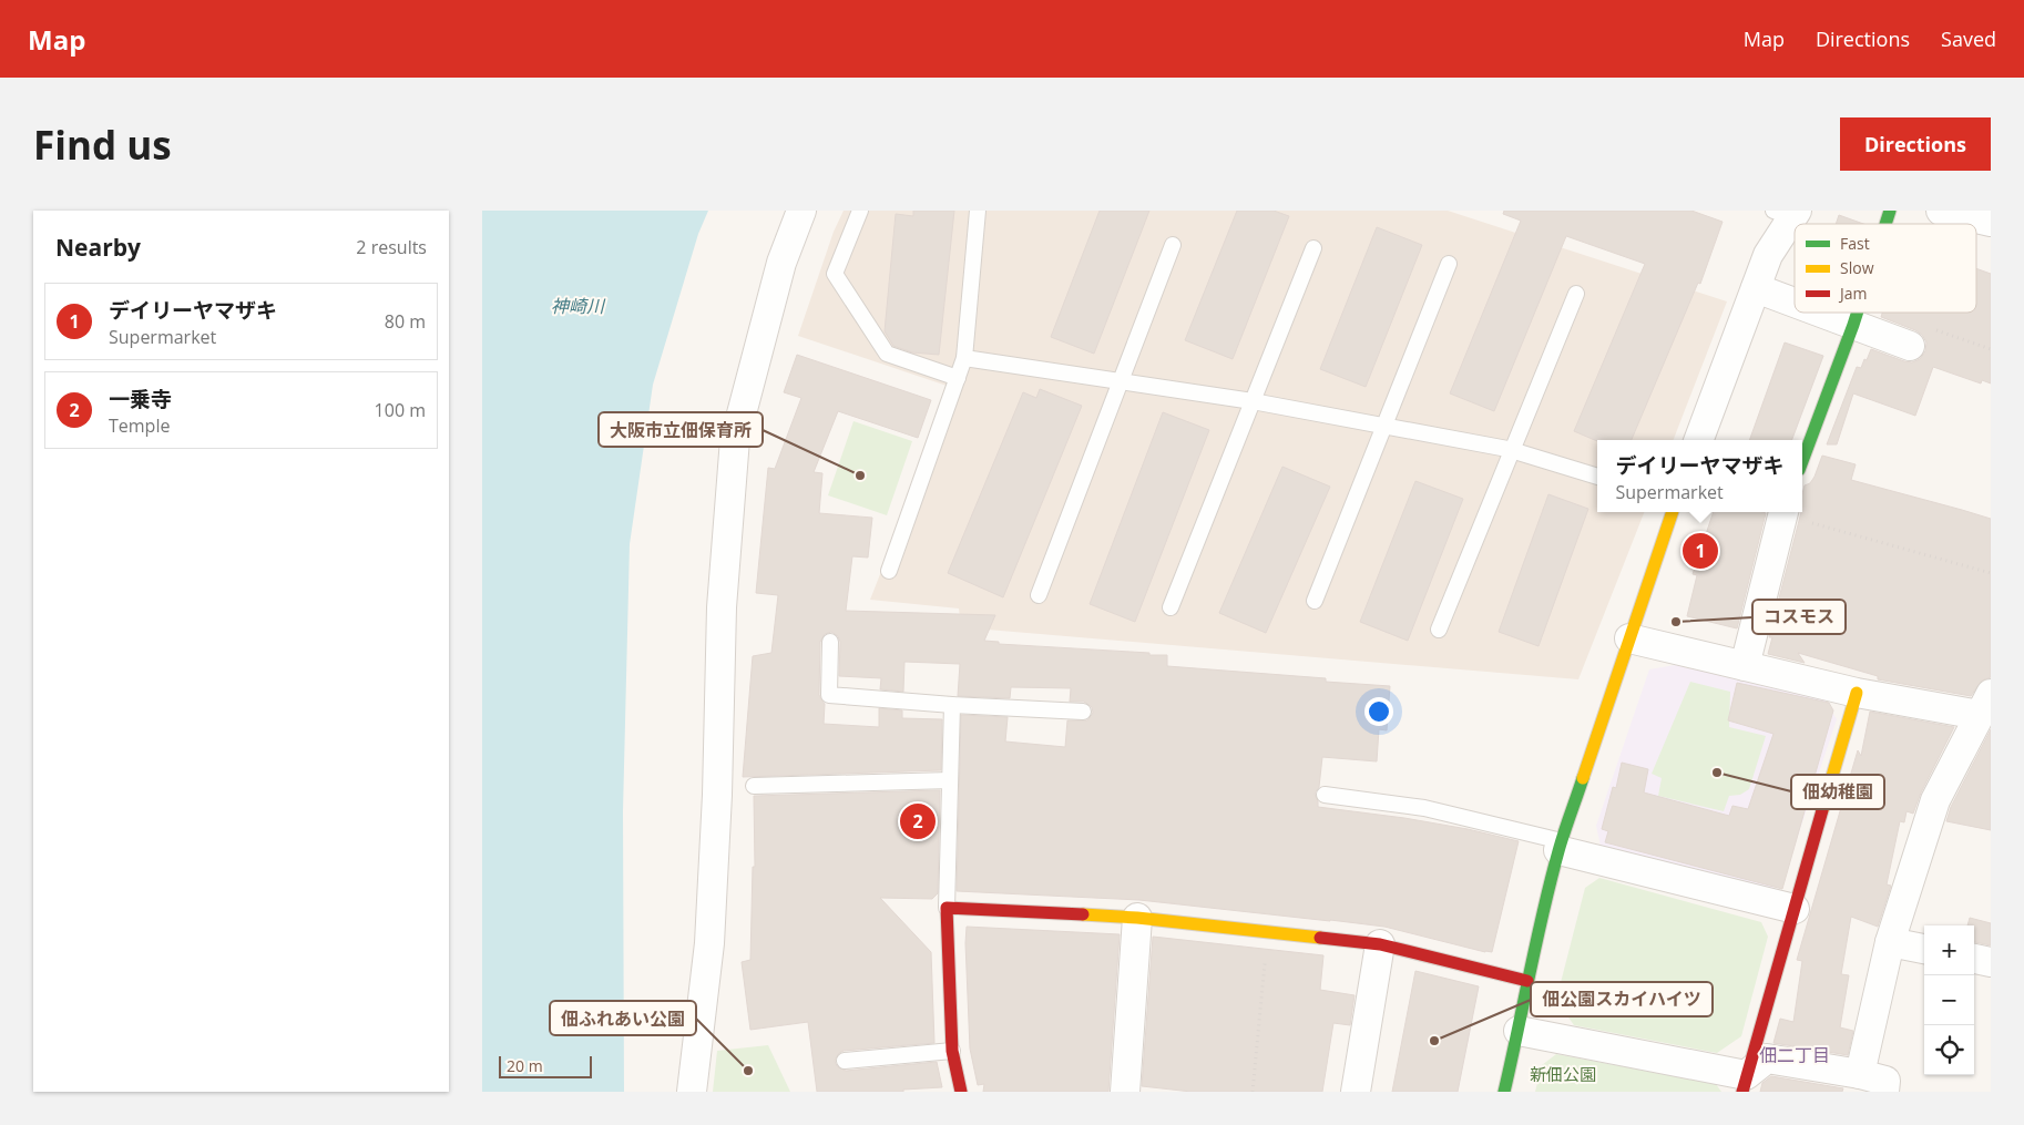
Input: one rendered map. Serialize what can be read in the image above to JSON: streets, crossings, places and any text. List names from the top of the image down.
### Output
{
  "districts": ["佃二丁目"],
  "water": ["神崎川"],
  "parks": ["新佃公園"],
  "places": [
    "大阪市立佃保育所",
    "コスモス",
    "佃幼稚園",
    "佃公園スカイハイツ",
    "佃ふれあい公園"
  ],
  "legend": ["Fast", "Slow", "Jam"],
  "scale_bar": "20 m",
  "page": {
    "header": "Map",
    "nav": ["Map", "Directions", "Saved"],
    "buttons": "Directions",
    "title": "Find us",
    "heading": ["Nearby", "2 results"],
    "list": [
      {
        "mark": "1",
        "name": "デイリーヤマザキ",
        "note": "Supermarket",
        "value": "80 m"
      },
      {
        "mark": "2",
        "name": "一乗寺",
        "note": "Temple",
        "value": "100 m"
      }
    ],
    "popup": ["デイリーヤマザキ", "Supermarket"],
    "pins": ["1", "2"],
    "map_buttons": ["+", "−"],
    "scale": "20 m"
  }
}
